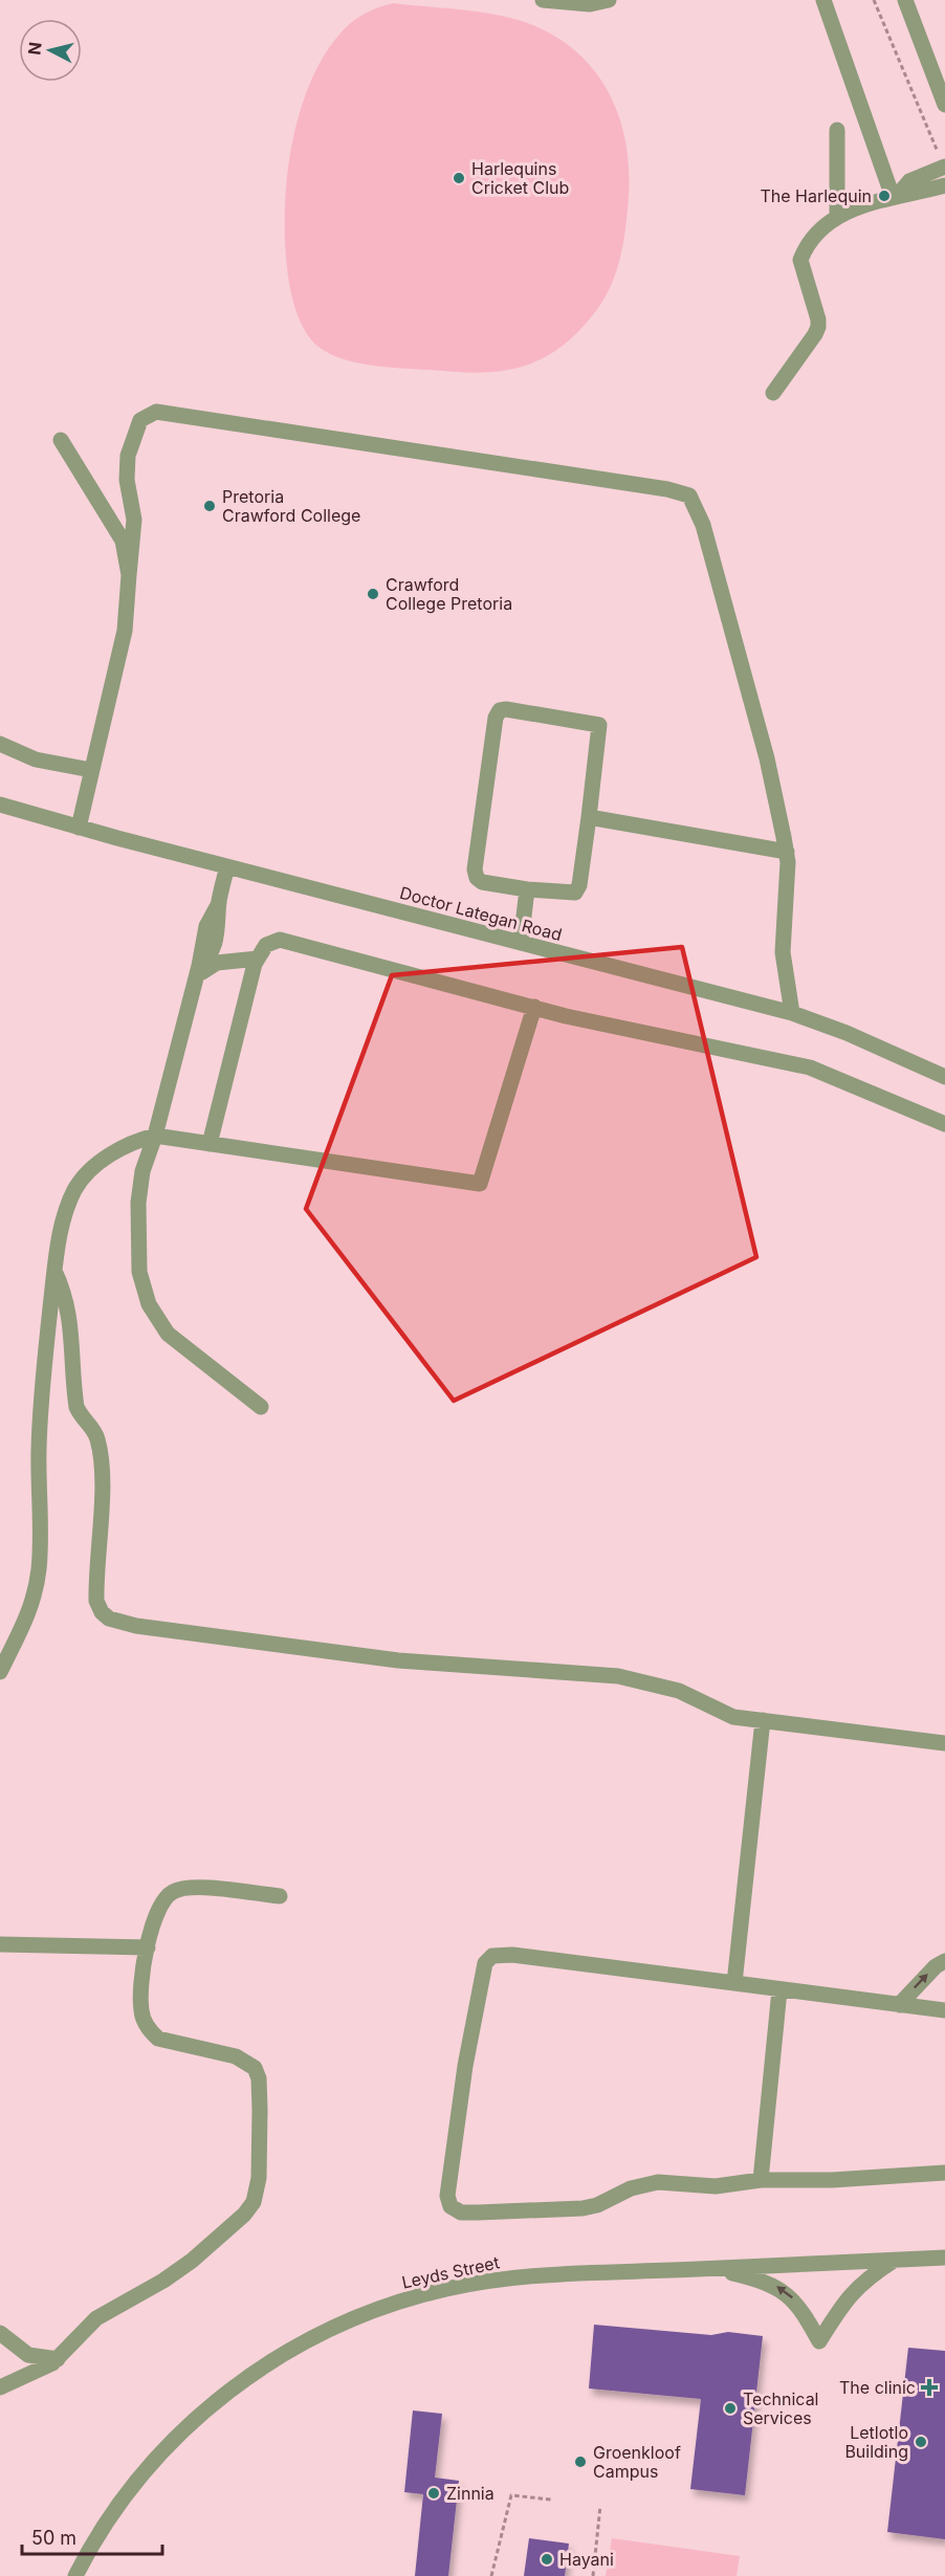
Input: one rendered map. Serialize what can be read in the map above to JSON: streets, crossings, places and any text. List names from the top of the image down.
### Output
{
  "streets": {
    "street": ["Doctor Lategan Road", "Leyds Street"]
  },
  "places": {
    "other": [
      "Harlequins Cricket Club",
      "The Harlequin",
      "Pretoria Crawford College",
      "Crawford College Pretoria",
      "Technical Services",
      "Letlotlo Building",
      "Groenkloof Campus",
      "Zinnia",
      "Hayani"
    ],
    "health": ["The clinic"]
  },
  "scale_bar": "50 m",
  "north": "left"
}
